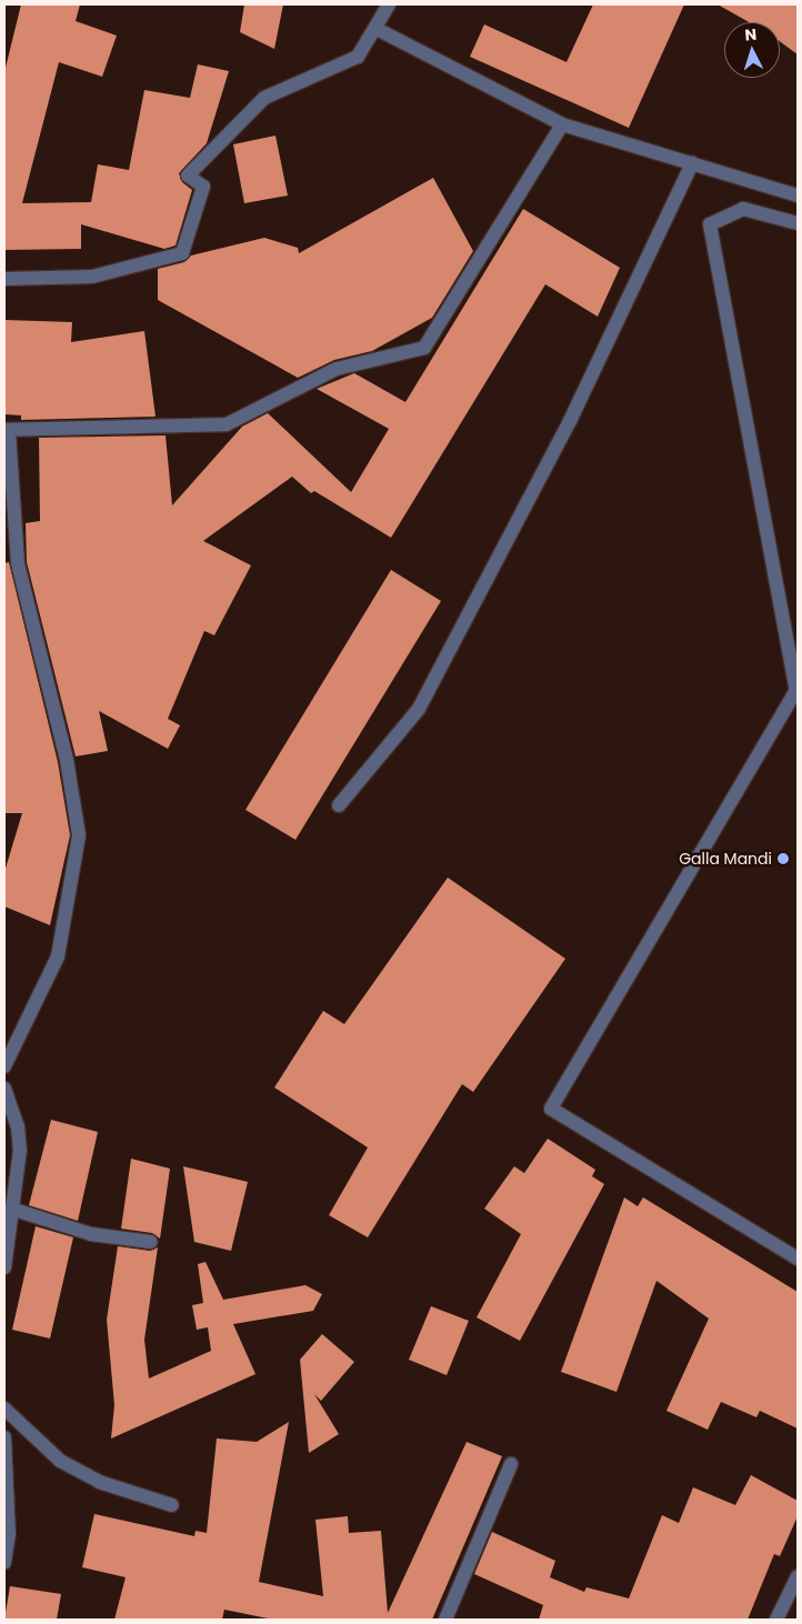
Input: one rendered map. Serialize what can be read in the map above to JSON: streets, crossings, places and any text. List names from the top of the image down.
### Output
{
  "places": ["Galla Mandi"],
  "north": "top"
}
